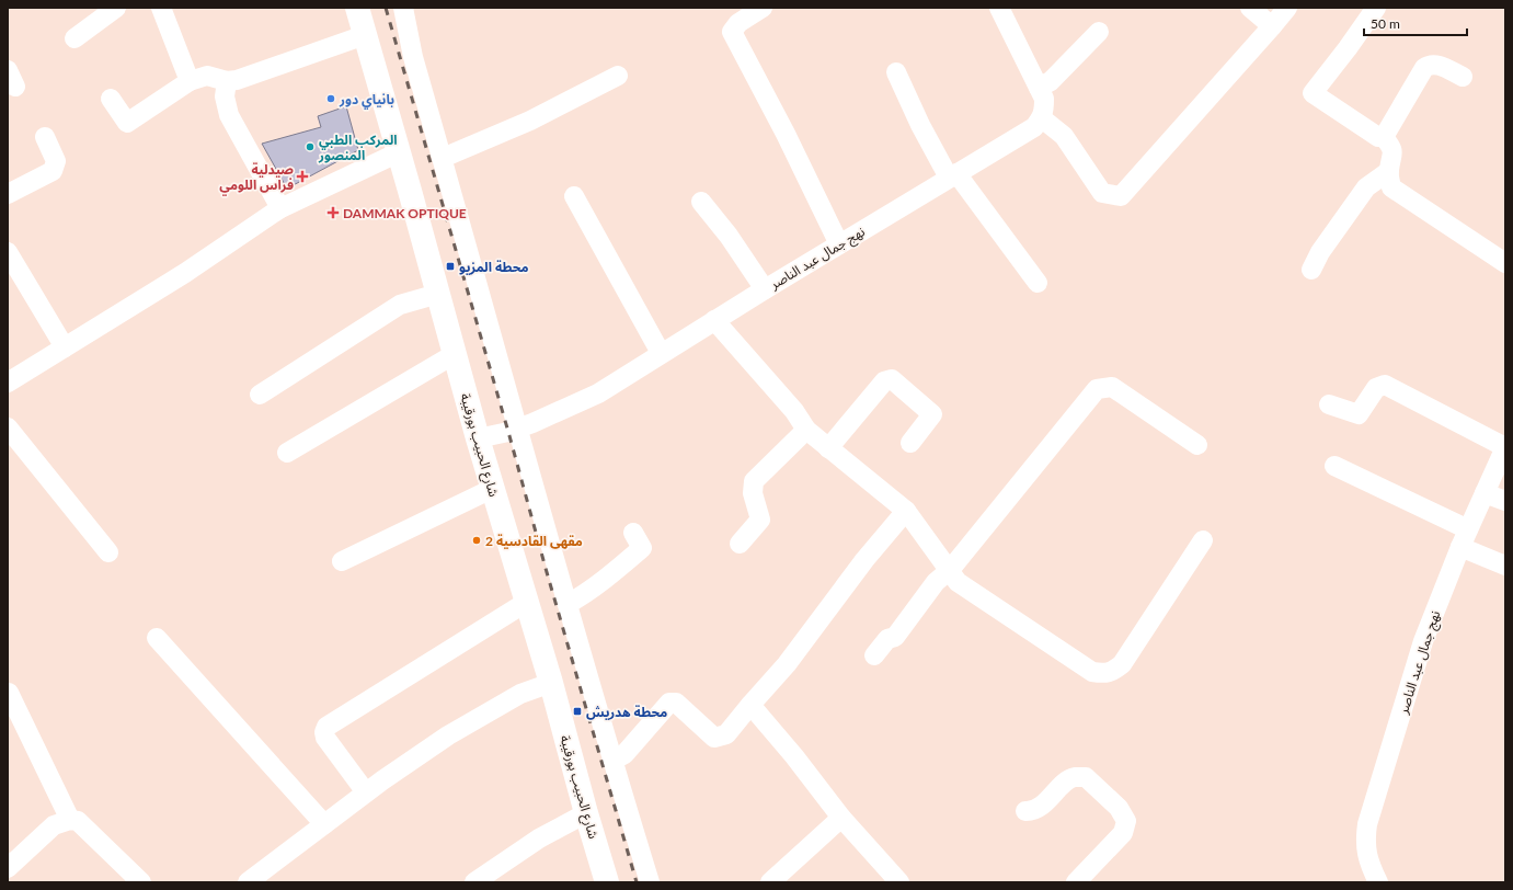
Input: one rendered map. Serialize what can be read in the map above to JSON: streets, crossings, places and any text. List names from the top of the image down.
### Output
{
  "streets": {
    "main road": ["شارع الحبيب بورقيبة"],
    "street": ["نهج جمال عبد الناصر"]
  },
  "crossings": [
    ["نهج جمال عبد الناصر", "شارع الحبيب بورقيبة"]
  ],
  "places": {
    "other": ["بانياي دور", "المركب الطبي المنصور", "مقهى القادسية 2"],
    "health": ["صيدلية فراس اللومي", "DAMMAK OPTIQUE"],
    "transit": ["محطة المزيو", "محطة هدريش"]
  },
  "scale_bar": "50 m"
}
